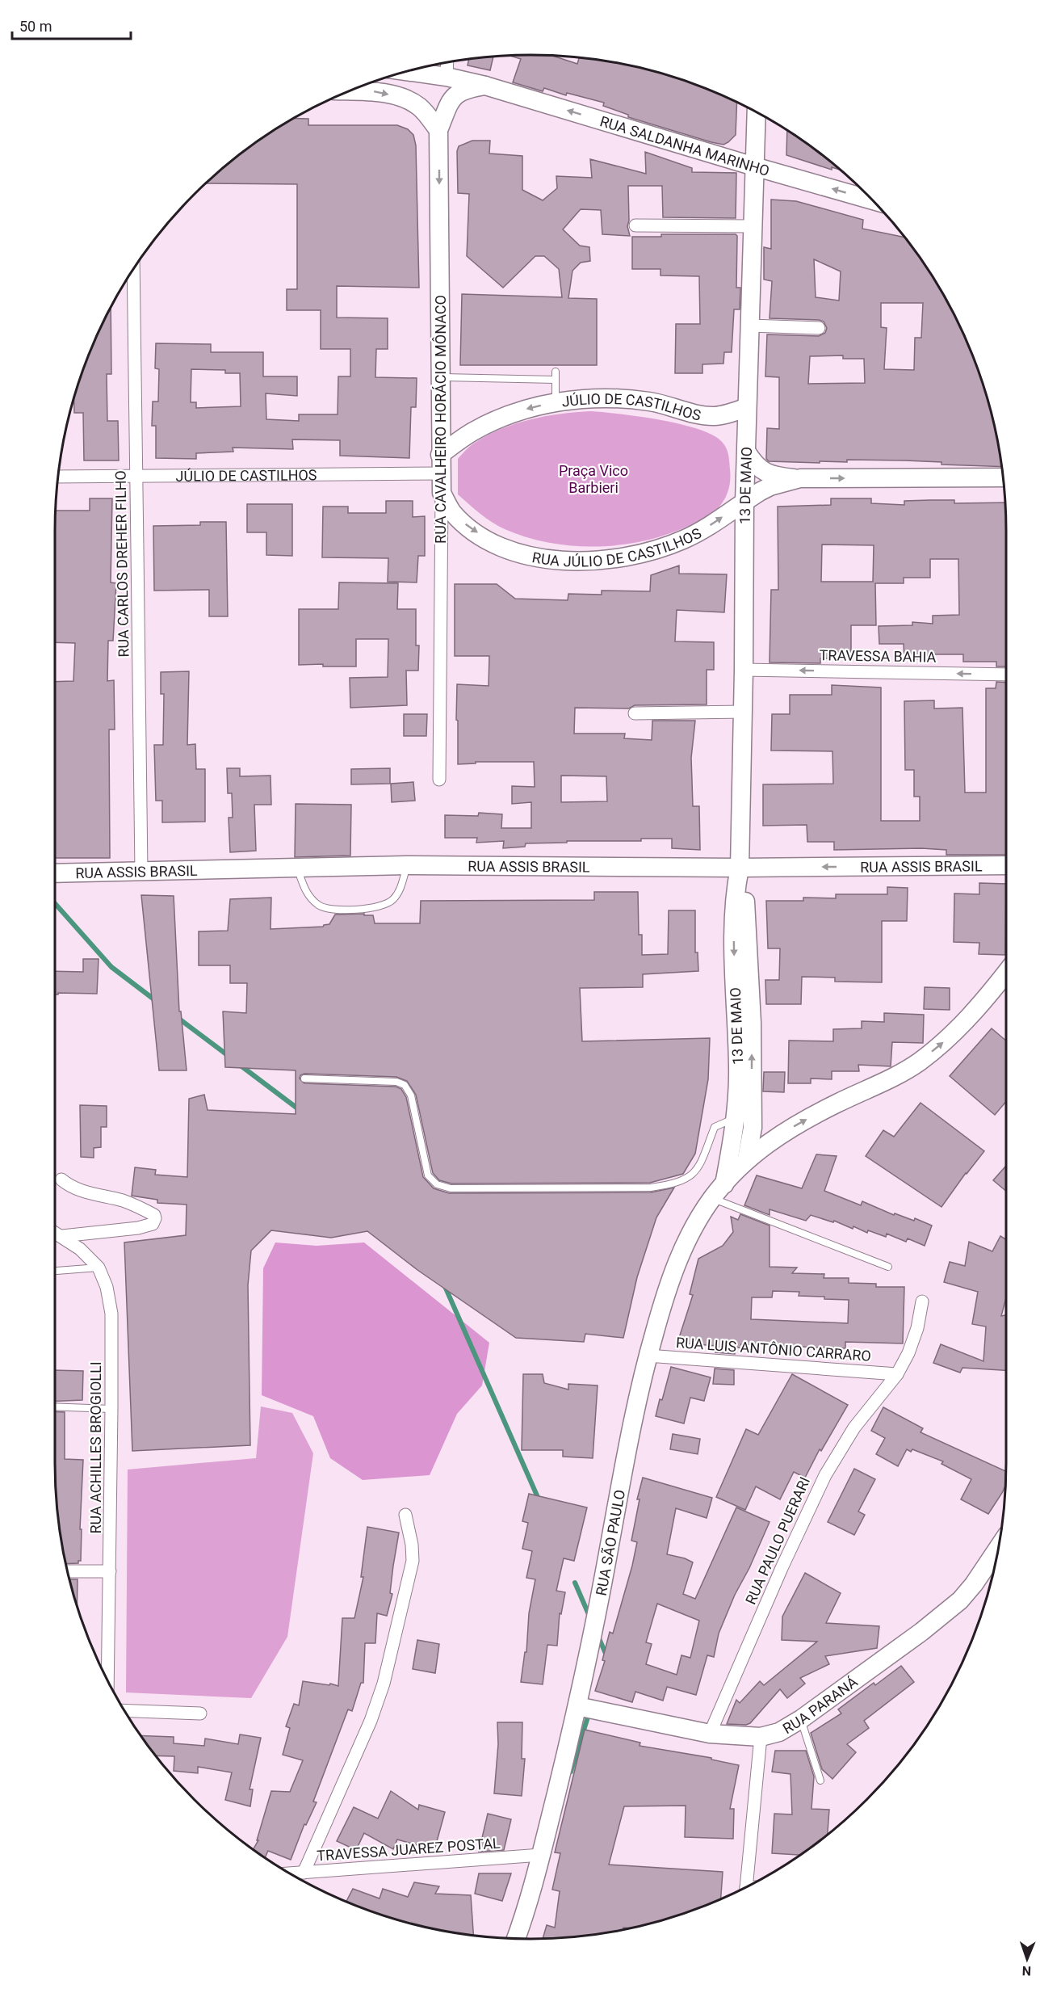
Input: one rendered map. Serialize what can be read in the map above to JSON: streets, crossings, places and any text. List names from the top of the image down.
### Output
{
  "streets": {
    "main road": [
      "RUA SALDANHA MARINHO",
      "JÚLIO DE CASTILHOS",
      "RUA CAVALHEIRO HORÁCIO MÔNACO",
      "13 DE MAIO",
      "RUA JÚLIO DE CASTILHOS",
      "RUA ASSIS BRASIL",
      "RUA SÃO PAULO",
      "RUA PARANÁ"
    ],
    "street": [
      "RUA CARLOS DREHER FILHO",
      "TRAVESSA BAHIA",
      "RUA LUIS ANTÔNIO CARRARO",
      "RUA ACHILLES BROGIOLLI",
      "RUA PAULO PUERARI",
      "TRAVESSA JUAREZ POSTAL"
    ]
  },
  "crossings": [
    ["RUA SALDANHA MARINHO", "RUA CAVALHEIRO HORÁCIO MÔNACO"],
    ["RUA SALDANHA MARINHO", "13 DE MAIO"],
    ["JÚLIO DE CASTILHOS", "RUA CAVALHEIRO HORÁCIO MÔNACO"],
    ["JÚLIO DE CASTILHOS", "13 DE MAIO"],
    ["JÚLIO DE CASTILHOS", "RUA CARLOS DREHER FILHO"],
    ["RUA CAVALHEIRO HORÁCIO MÔNACO", "RUA JÚLIO DE CASTILHOS"],
    ["13 DE MAIO", "RUA JÚLIO DE CASTILHOS"],
    ["13 DE MAIO", "TRAVESSA BAHIA"],
    ["13 DE MAIO", "RUA ASSIS BRASIL"],
    ["13 DE MAIO", "RUA SÃO PAULO"],
    ["RUA CARLOS DREHER FILHO", "RUA ASSIS BRASIL"],
    ["RUA LUIS ANTÔNIO CARRARO", "RUA PAULO PUERARI"],
    ["RUA LUIS ANTÔNIO CARRARO", "RUA SÃO PAULO"],
    ["RUA PAULO PUERARI", "RUA PARANÁ"],
    ["RUA SÃO PAULO", "RUA PARANÁ"],
    ["RUA SÃO PAULO", "TRAVESSA JUAREZ POSTAL"]
  ],
  "one_way": ["RUA SALDANHA MARINHO", "RUA JÚLIO DE CASTILHOS", "TRAVESSA BAHIA"],
  "parks": ["Praça Vico Barbieri"],
  "scale_bar": "50 m",
  "north": "bottom"
}
